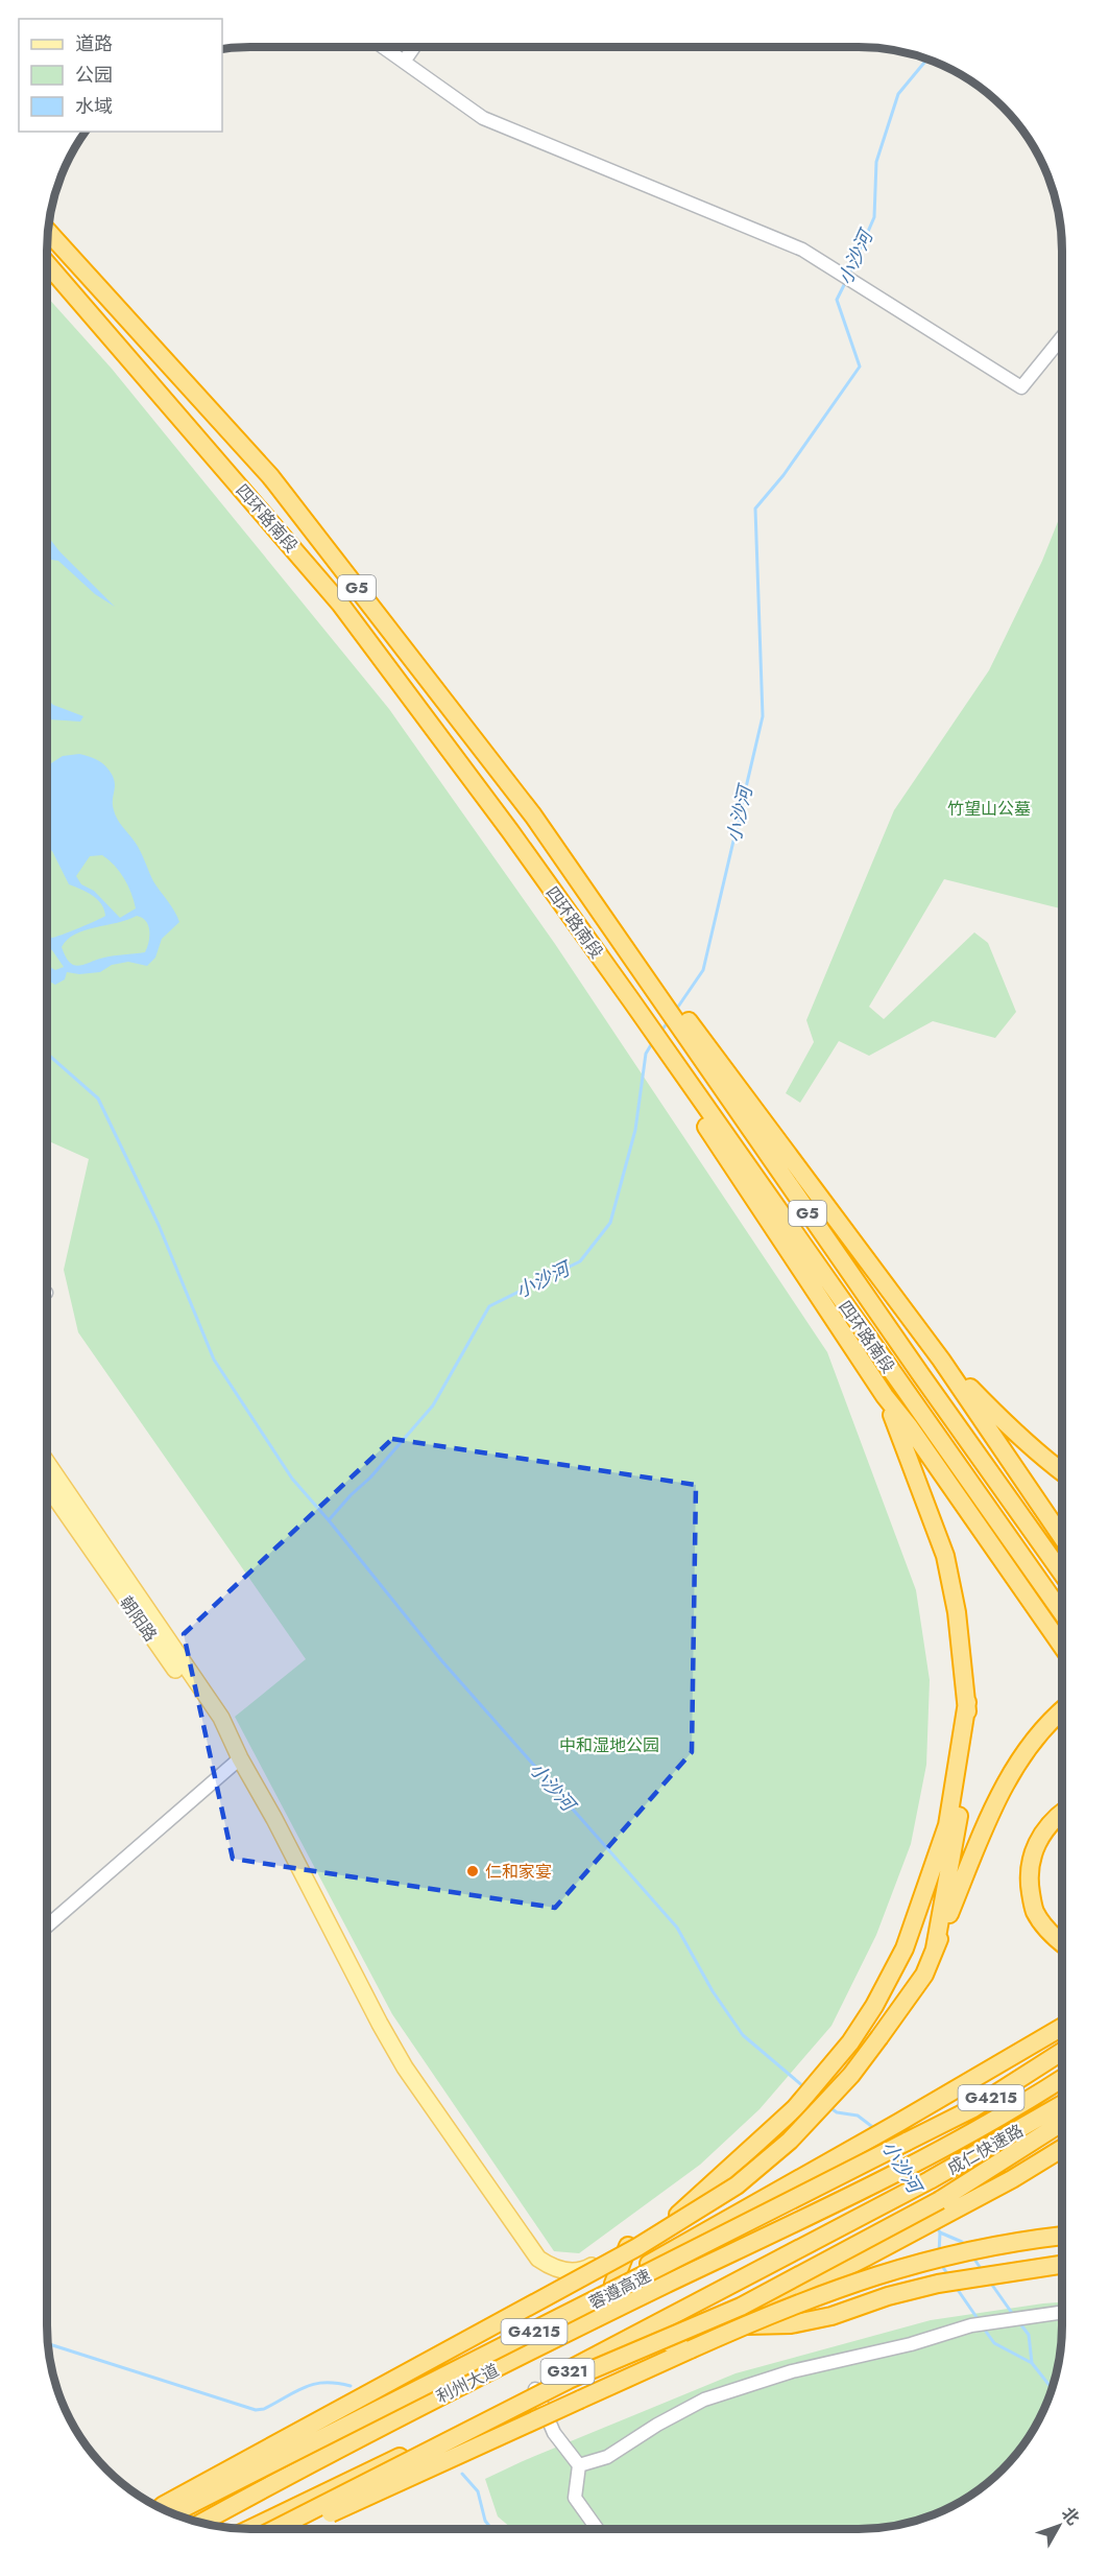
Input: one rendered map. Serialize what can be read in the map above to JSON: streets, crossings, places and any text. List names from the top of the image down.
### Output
{
  "streets": {
    "highway": [
      "四环路南段",
      "G5",
      "G4215",
      "成仁快速路",
      "蓉遵高速",
      "G321",
      "利州大道"
    ],
    "main road": ["朝阳路"]
  },
  "crossings": [
    ["成仁快速路", "利州大道"]
  ],
  "water": ["小沙河"],
  "parks": ["竹望山公墓", "中和湿地公园"],
  "places": ["仁和家宴"],
  "legend": ["道路", "公园", "水域"],
  "north": "top right"
}
